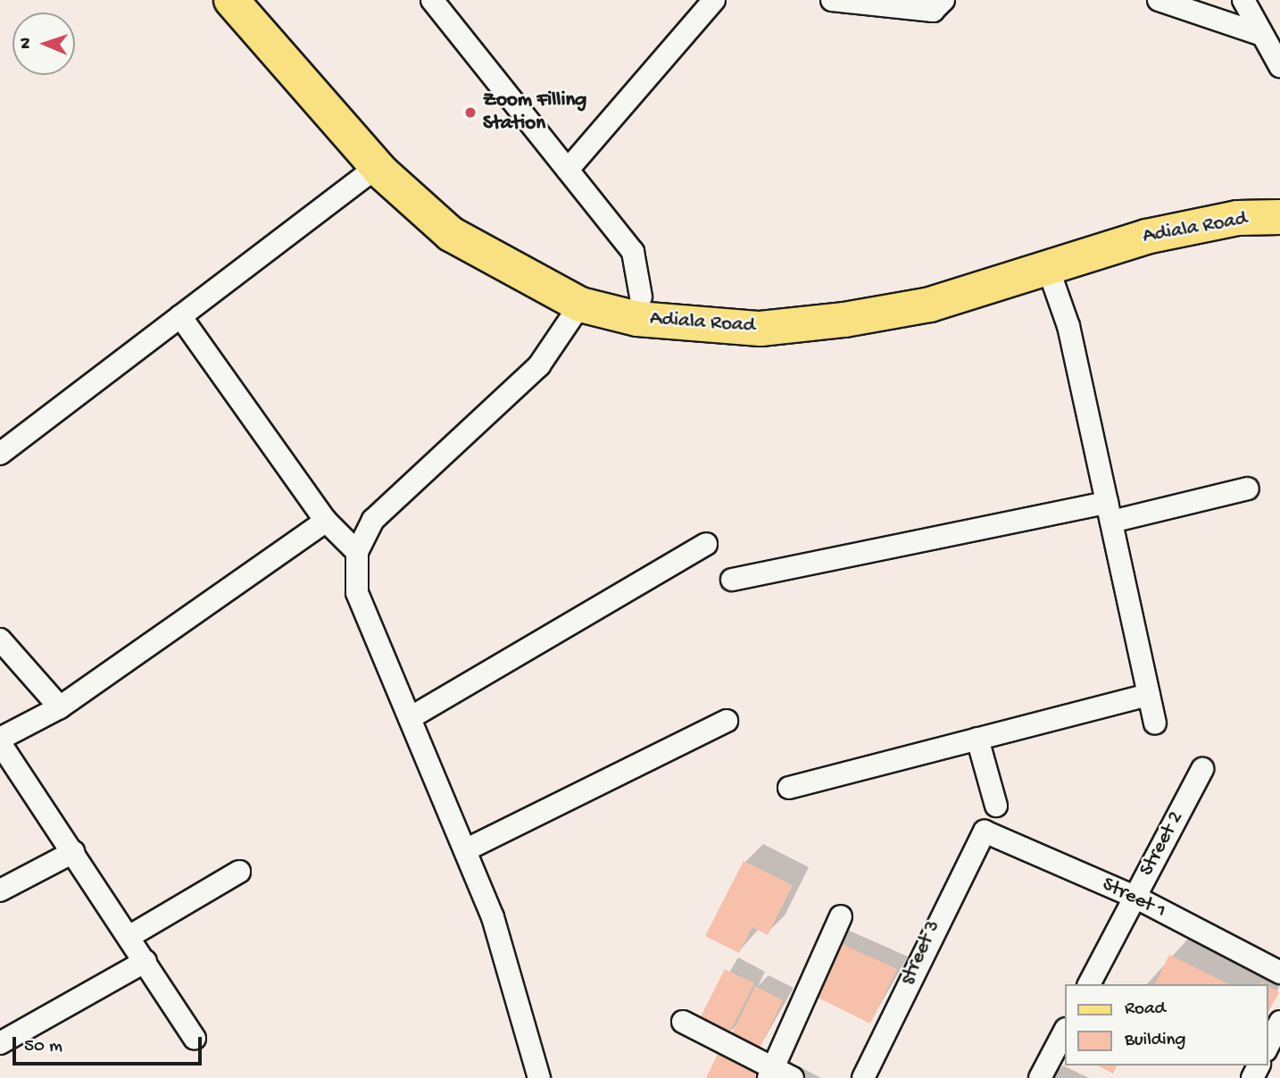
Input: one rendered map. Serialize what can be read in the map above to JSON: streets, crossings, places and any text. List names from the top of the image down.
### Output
{
  "streets": {
    "main road": ["Adiala Road"],
    "street": ["Street 2", "Street 1", "street 3"]
  },
  "crossings": [
    ["Street 2", "Street 1"],
    ["Street 1", "street 3"]
  ],
  "places": ["Zoom Filling Station"],
  "legend": ["Road", "Building"],
  "scale_bar": "50 m",
  "north": "left"
}
